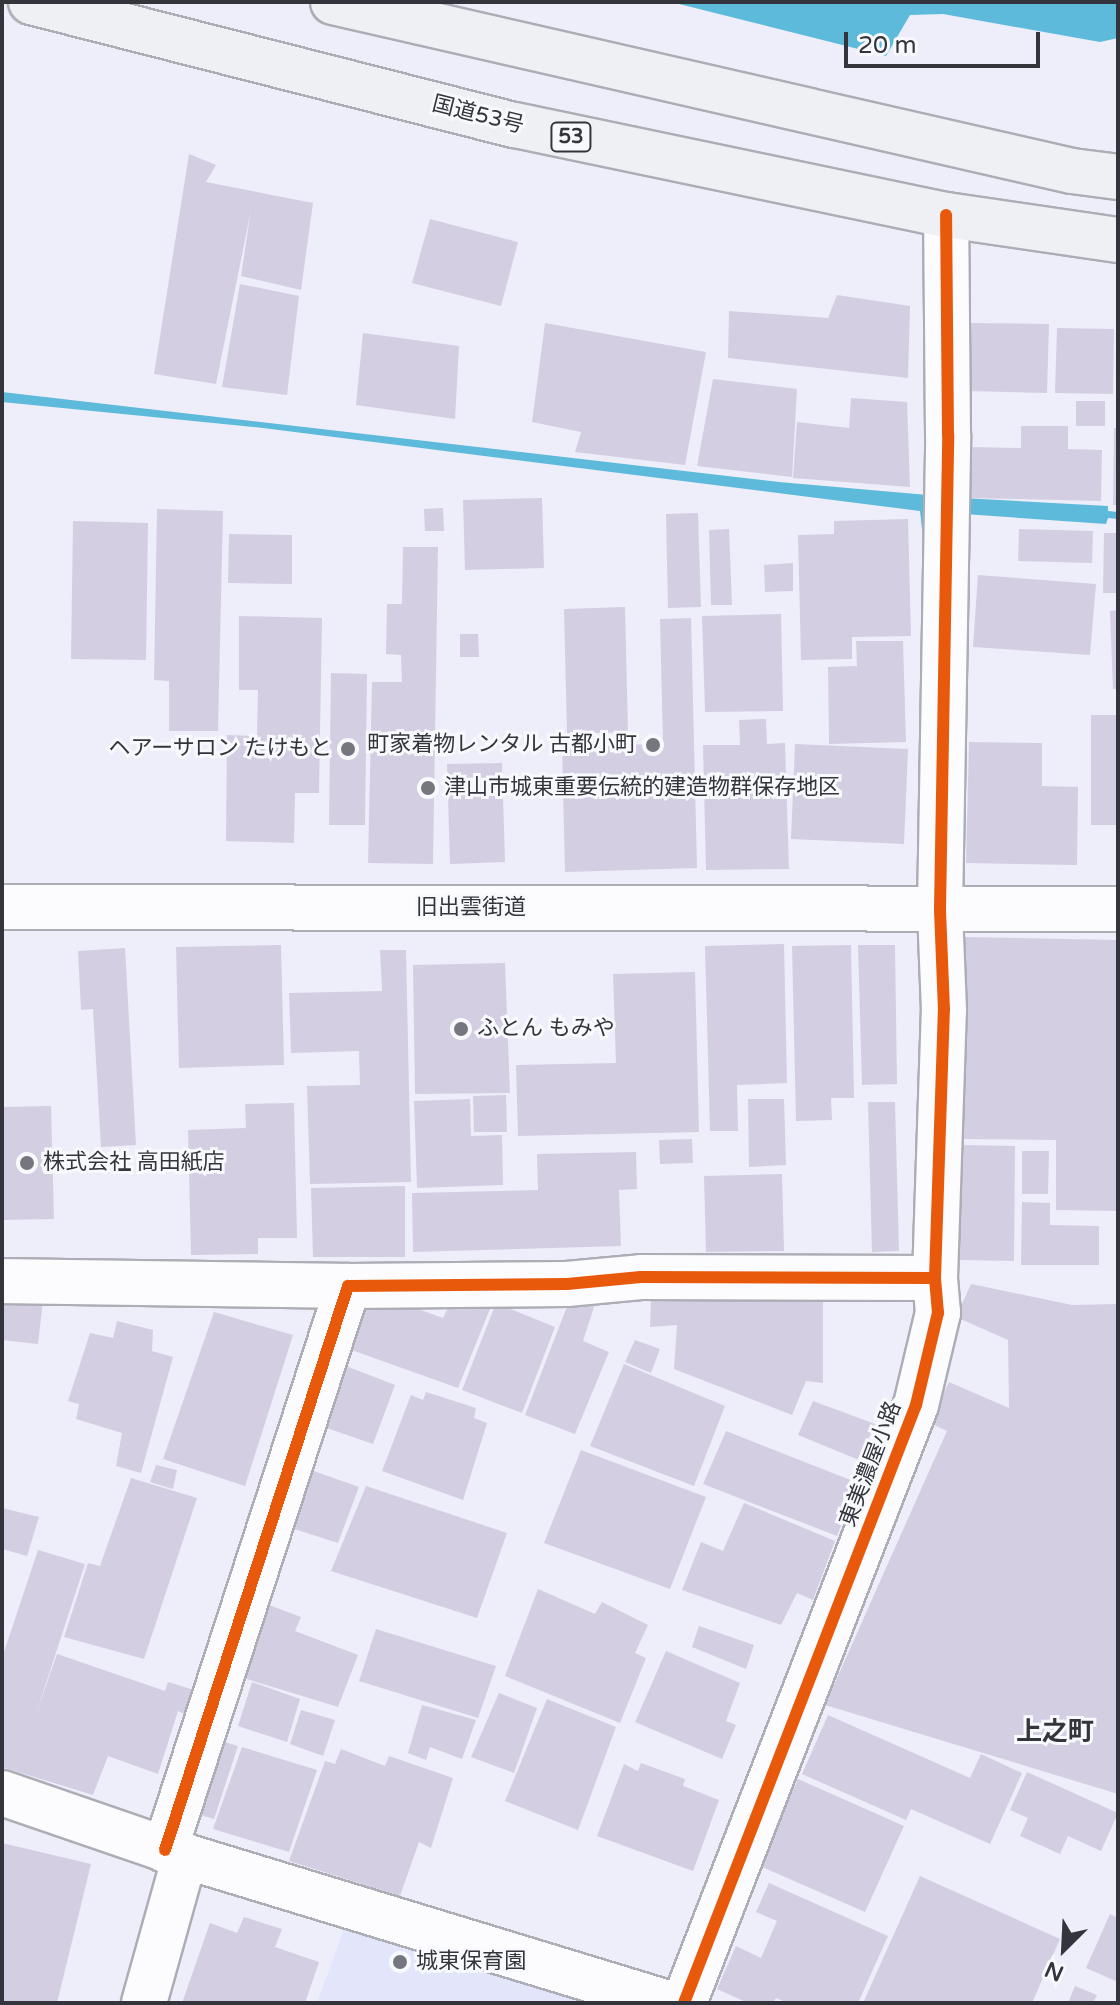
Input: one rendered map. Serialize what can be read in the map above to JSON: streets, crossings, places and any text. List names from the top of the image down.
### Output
{
  "streets": {
    "highway": ["国道53号", "53"],
    "street": ["旧出雲街道", "東美濃屋小路"]
  },
  "crossings": [
    ["国道53号", "東美濃屋小路"],
    ["旧出雲街道", "東美濃屋小路"]
  ],
  "districts": ["上之町"],
  "places": [
    "町家着物レンタル 古都小町",
    "ヘアーサロン たけもと",
    "津山市城東重要伝統的建造物群保存地区",
    "ふとん もみや",
    "株式会社 高田紙店",
    "城東保育園"
  ],
  "scale_bar": "20 m",
  "north": "bottom left"
}
